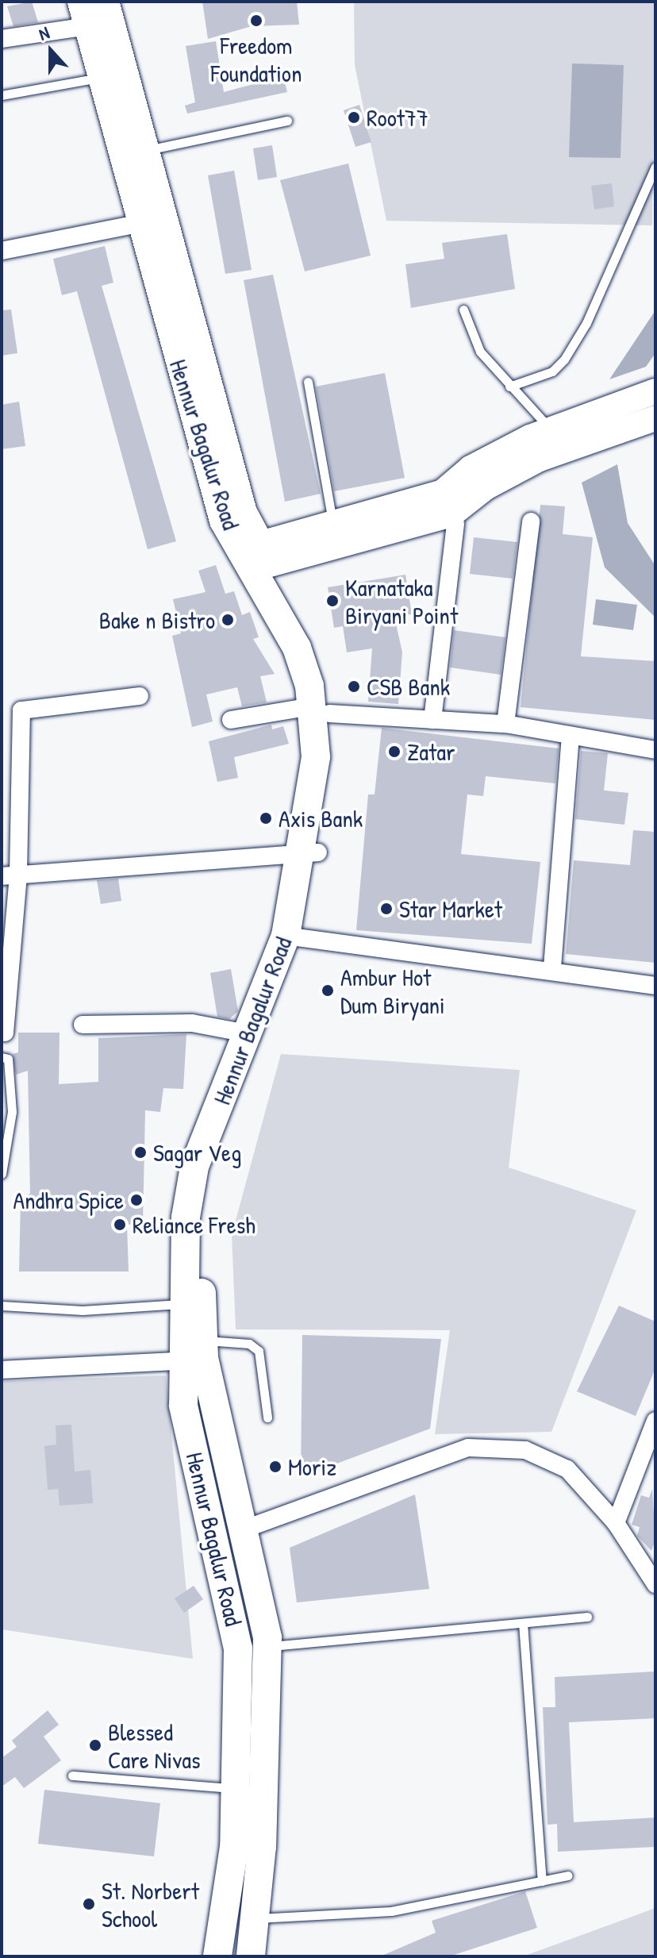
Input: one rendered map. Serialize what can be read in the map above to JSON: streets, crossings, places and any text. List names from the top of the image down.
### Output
{
  "streets": {
    "main road": ["Hennur Bagalur Road"]
  },
  "places": [
    "Freedom Foundation",
    "Root77",
    "Karnataka Biryani Point",
    "Bake n Bistro",
    "CSB Bank",
    "Zatar",
    "Axis Bank",
    "Star Market",
    "Ambur Hot Dum Biryani",
    "Sagar Veg",
    "Andhra Spice",
    "Reliance Fresh",
    "Moriz",
    "Blessed Care Nivas",
    "St. Norbert School"
  ],
  "north": "top"
}
